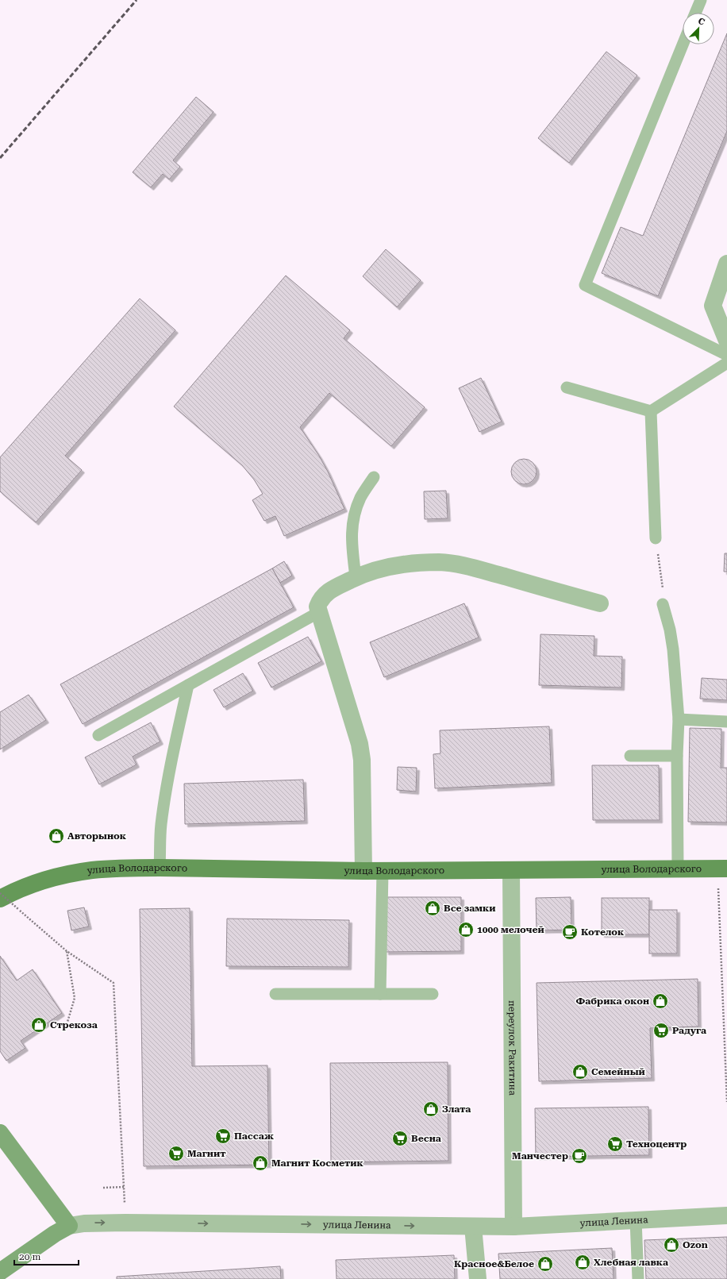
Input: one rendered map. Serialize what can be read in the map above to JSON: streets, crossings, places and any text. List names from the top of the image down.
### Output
{
  "streets": {
    "main road": ["улица Володарского", "улица Ленина"],
    "street": ["переулок Ракитина"]
  },
  "crossings": [
    ["улица Володарского", "переулок Ракитина"],
    ["переулок Ракитина", "улица Ленина"]
  ],
  "one_way": ["улица Ленина"],
  "places": {
    "shop": [
      "Авторынок",
      "Все замки",
      "1000 мелочей",
      "Фабрика окон",
      "Стрекоза",
      "Семейный",
      "Злата",
      "Магнит Косметик",
      "Ozon",
      "Хлебная лавка",
      "Красное&Белое"
    ],
    "cafe": ["Котелок", "Манчестер"],
    "supermarket": [
      "Радуга",
      "Пассаж",
      "Весна",
      "Техноцентр",
      "Магнит"
    ]
  },
  "scale_bar": "20 m",
  "north": "top right"
}
